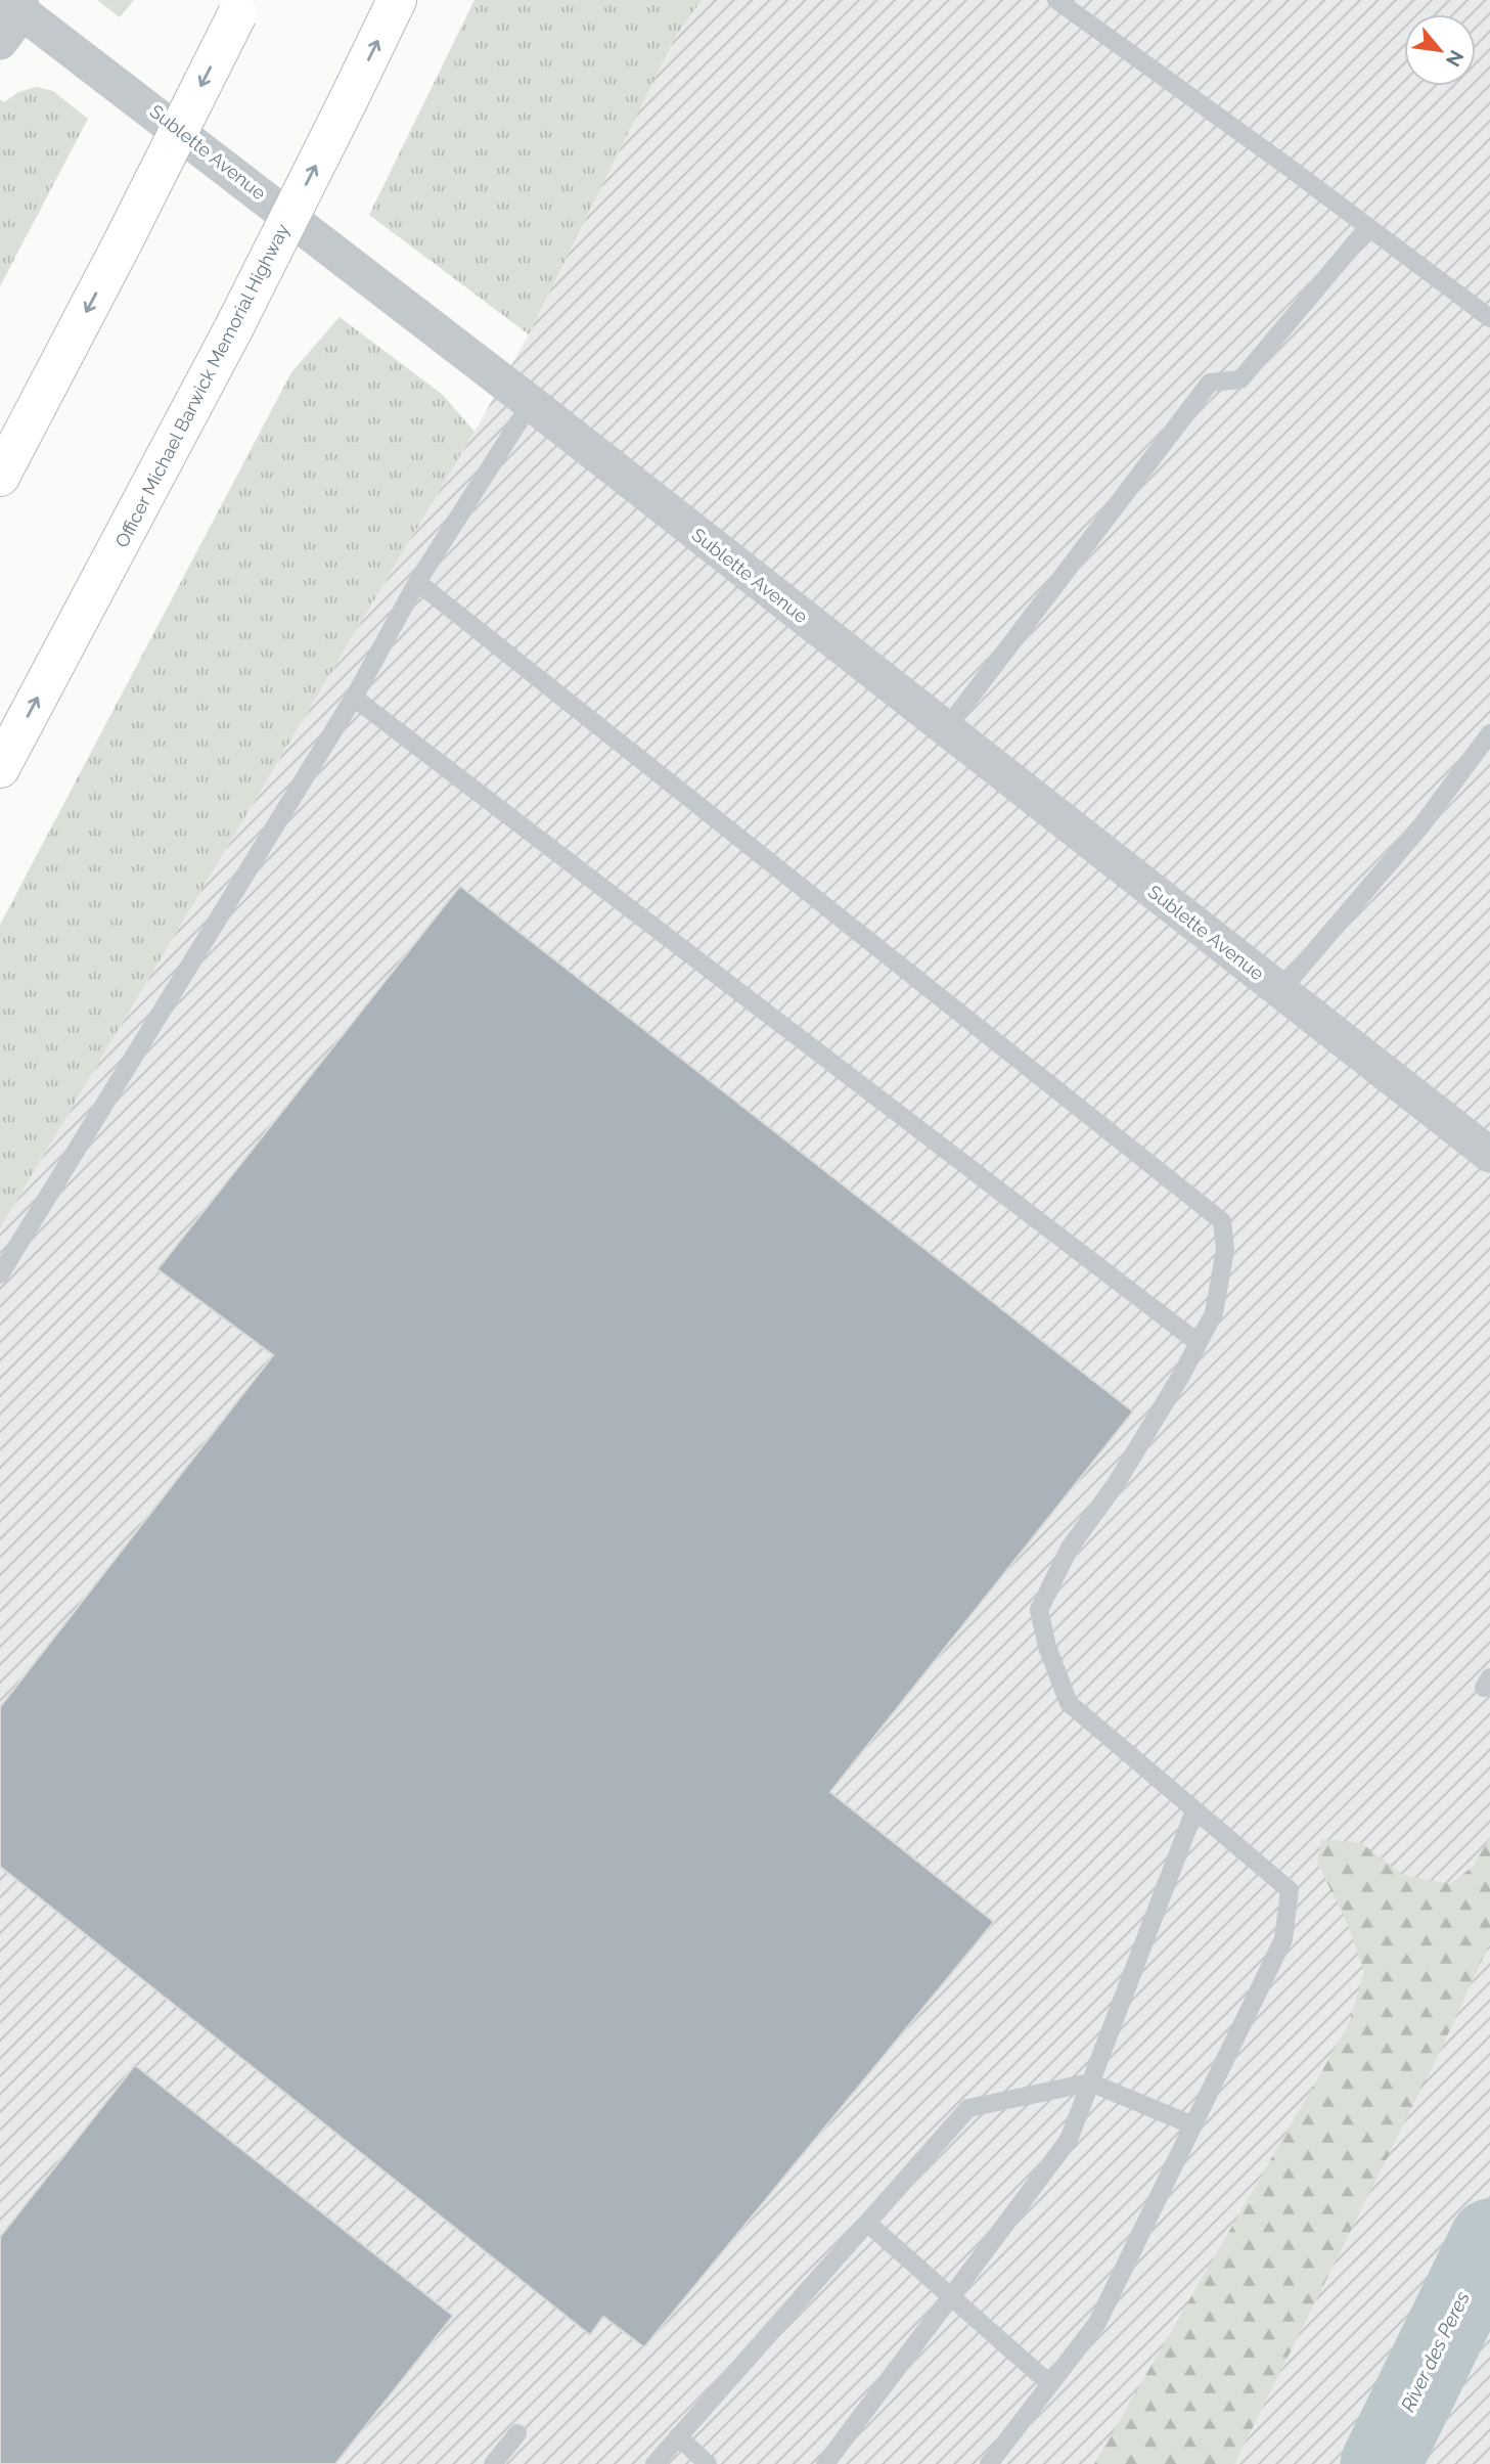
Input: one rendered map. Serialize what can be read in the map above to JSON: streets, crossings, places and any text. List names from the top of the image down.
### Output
{
  "streets": {
    "highway": ["Officer Michael Barwick Memorial Highway"],
    "street": ["Sublette Avenue"]
  },
  "water": ["River des Peres"],
  "north": "bottom right"
}
